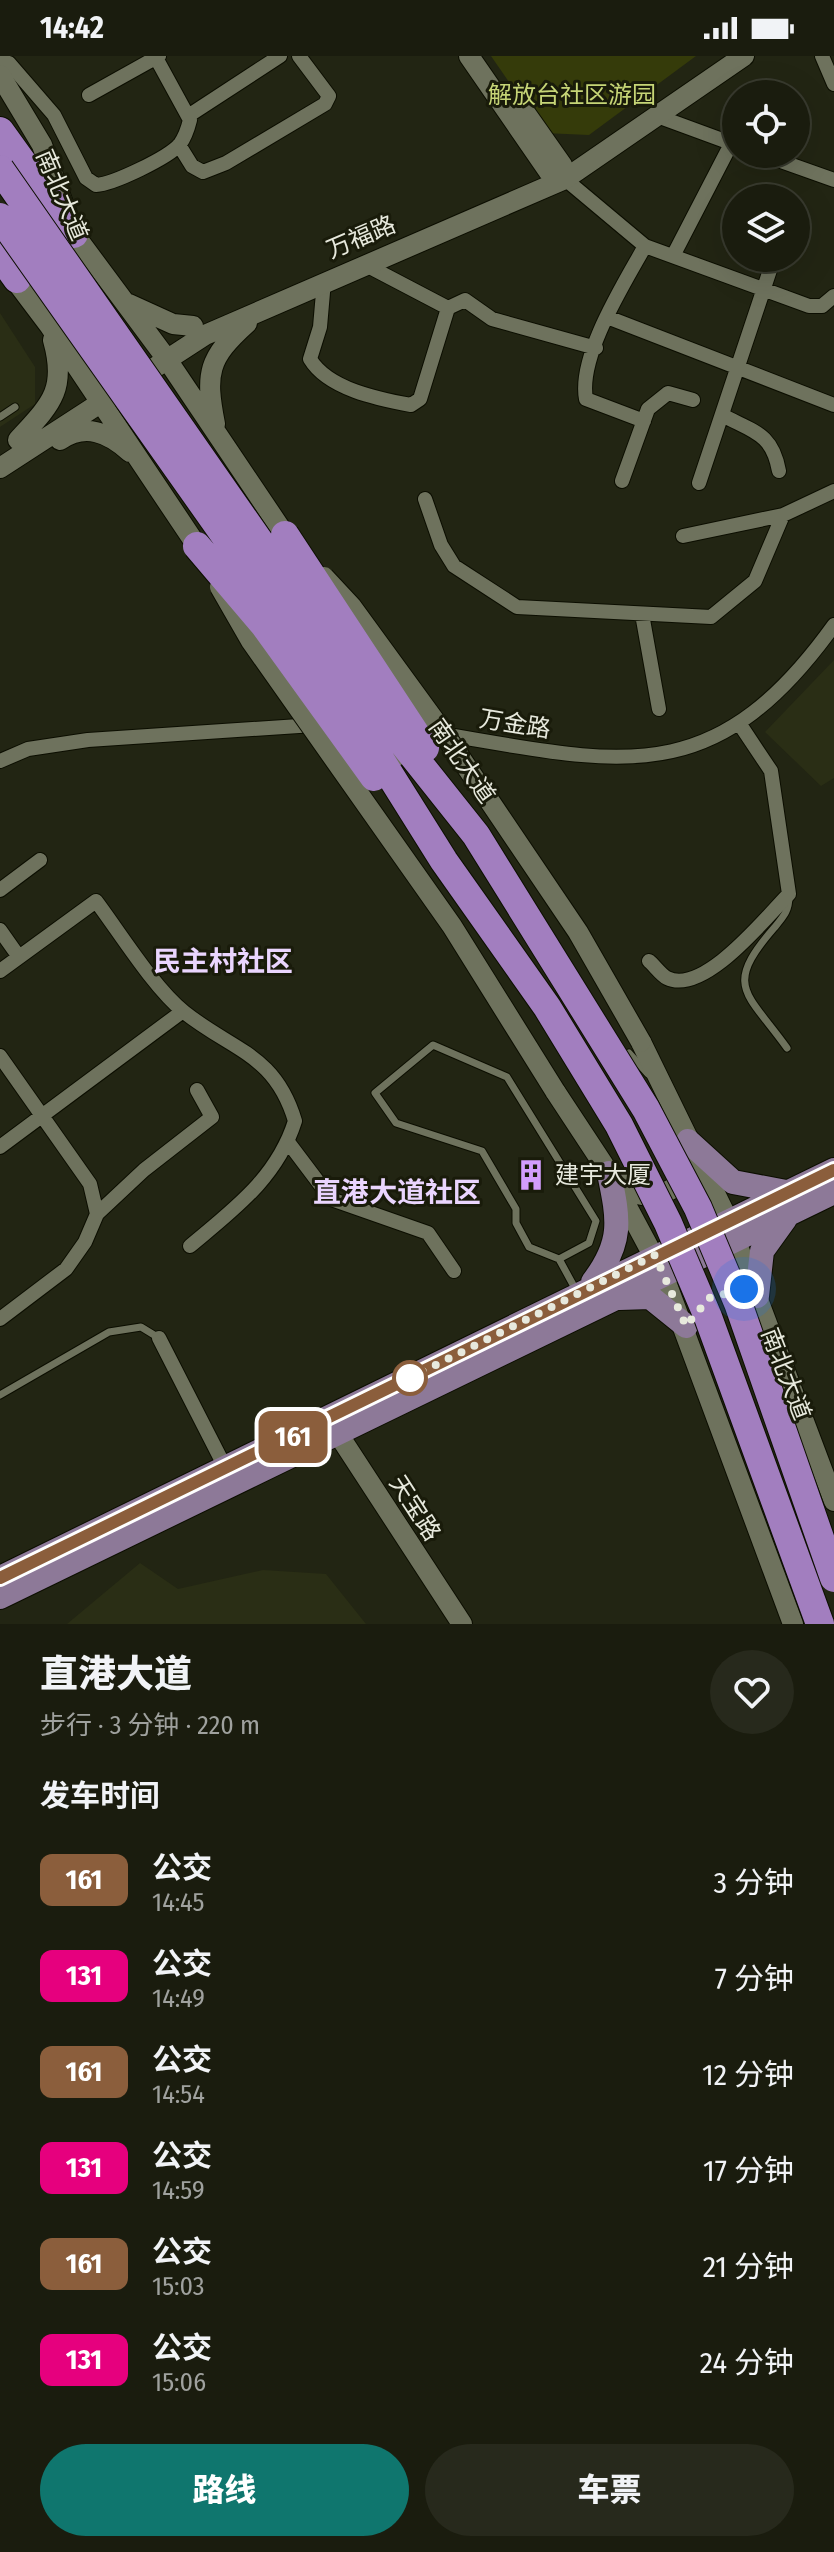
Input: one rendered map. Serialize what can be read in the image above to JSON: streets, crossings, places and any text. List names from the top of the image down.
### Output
{
  "streets": {
    "highway": ["南北大道"],
    "main road": ["万福路", "天宝路"],
    "street": ["万金路"]
  },
  "crossings": [
    ["南北大道", "万福路"]
  ],
  "districts": ["民主村社区", "直港大道社区"],
  "parks": ["解放台社区游园"],
  "places": {
    "building": ["建宇大厦"]
  },
  "lines": ["bus line 161"],
  "page": {
    "status": "14:42",
    "on_map": "161",
    "heading": [
      ["直港大道", "步行 · 3 分钟 · 220 m"],
      "发车时间"
    ],
    "list": [
      {
        "mark": "161",
        "name": "公交",
        "note": "14:45",
        "value": "3 分钟"
      },
      {
        "mark": "131",
        "name": "公交",
        "note": "14:49",
        "value": "7 分钟"
      },
      {
        "mark": "161",
        "name": "公交",
        "note": "14:54",
        "value": "12 分钟"
      },
      {
        "mark": "131",
        "name": "公交",
        "note": "14:59",
        "value": "17 分钟"
      },
      {
        "mark": "161",
        "name": "公交",
        "note": "15:03",
        "value": "21 分钟"
      },
      {
        "mark": "131",
        "name": "公交",
        "note": "15:06",
        "value": "24 分钟"
      }
    ],
    "buttons": ["路线", "车票"]
  }
}
